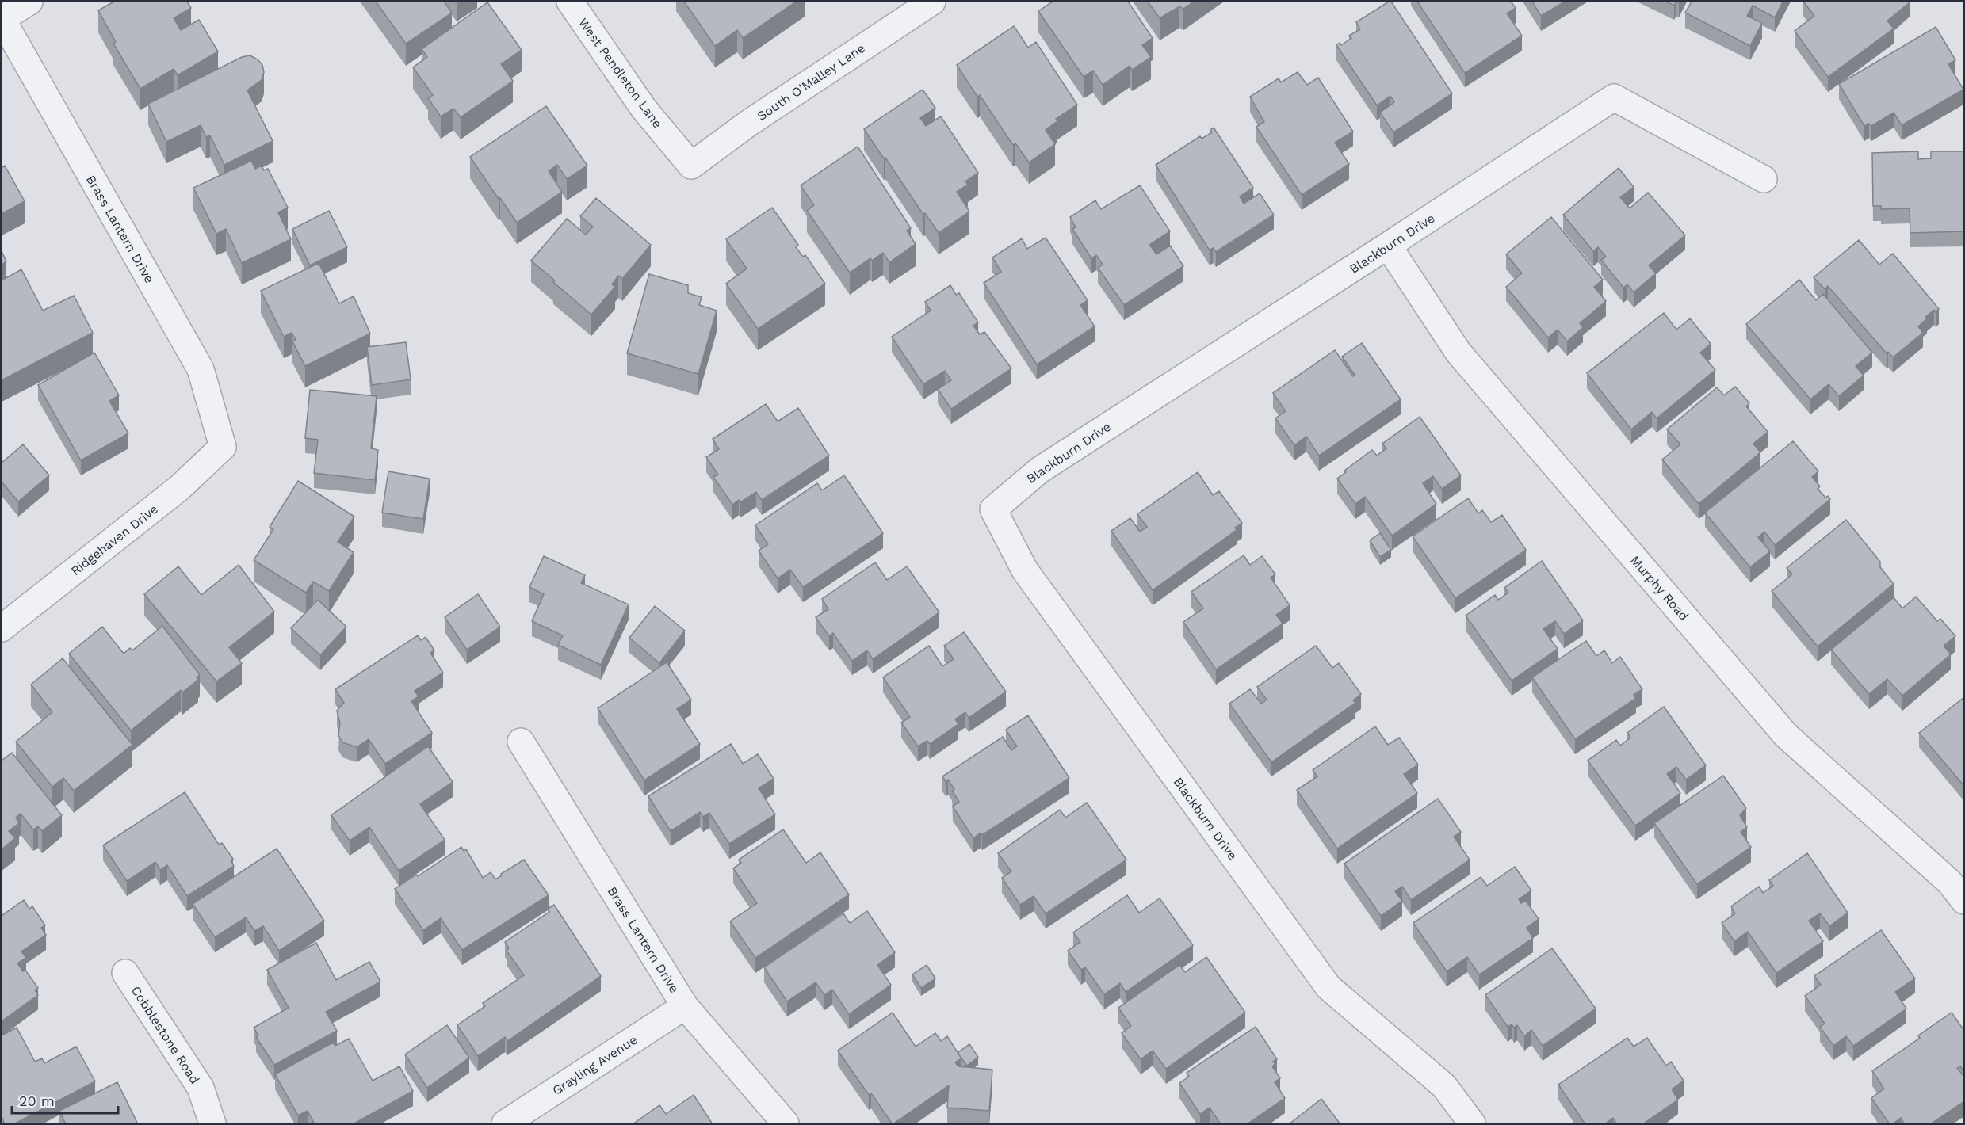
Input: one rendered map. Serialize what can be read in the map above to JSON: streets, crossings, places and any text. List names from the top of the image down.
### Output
{
  "streets": {
    "street": [
      "West Pendleton Lane",
      "South O'Malley Lane",
      "Brass Lantern Drive",
      "Blackburn Drive",
      "Ridgehaven Drive",
      "Murphy Road",
      "Cobblestone Road",
      "Grayling Avenue"
    ]
  },
  "crossings": [
    ["West Pendleton Lane", "South O'Malley Lane"],
    ["Brass Lantern Drive", "Ridgehaven Drive"],
    ["Brass Lantern Drive", "Grayling Avenue"],
    ["Blackburn Drive", "Murphy Road"]
  ],
  "scale_bar": "20 m"
}
